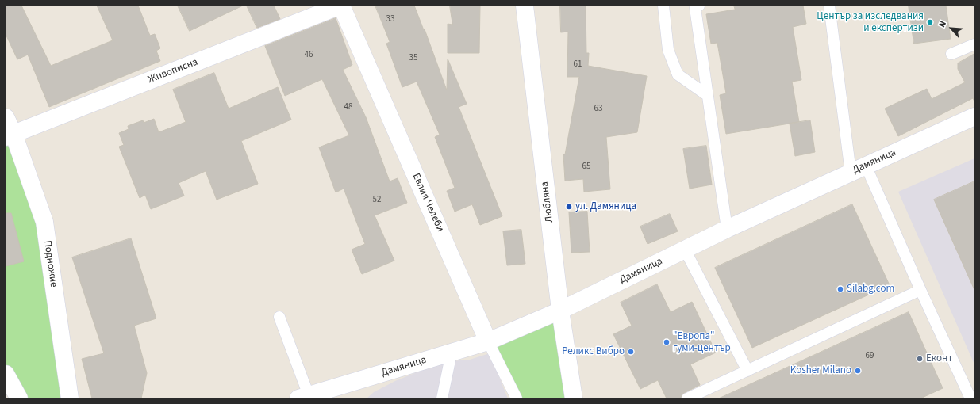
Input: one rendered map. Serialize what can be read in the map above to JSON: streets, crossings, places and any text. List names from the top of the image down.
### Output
{
  "streets": {
    "street": [
      "Живописна",
      "Дамяница",
      "Любляна",
      "Евлия Челеби",
      "Подножие"
    ]
  },
  "crossings": [
    ["Живописна", "Евлия Челеби"],
    ["Живописна", "Подножие"],
    ["Дамяница", "Любляна"],
    ["Дамяница", "Евлия Челеби"]
  ],
  "places": [
    "Център за изследвания и експертизи",
    "ул. Дамяница",
    "Silabg.com",
    "\"Европа\" гуми-център",
    "Реликс Вибро",
    "Еконт",
    "Kosher Milano"
  ],
  "house_numbers": [
    "33",
    "46",
    "35",
    "61",
    "48",
    "63",
    "65",
    "52",
    "69"
  ],
  "north": "top left"
}
